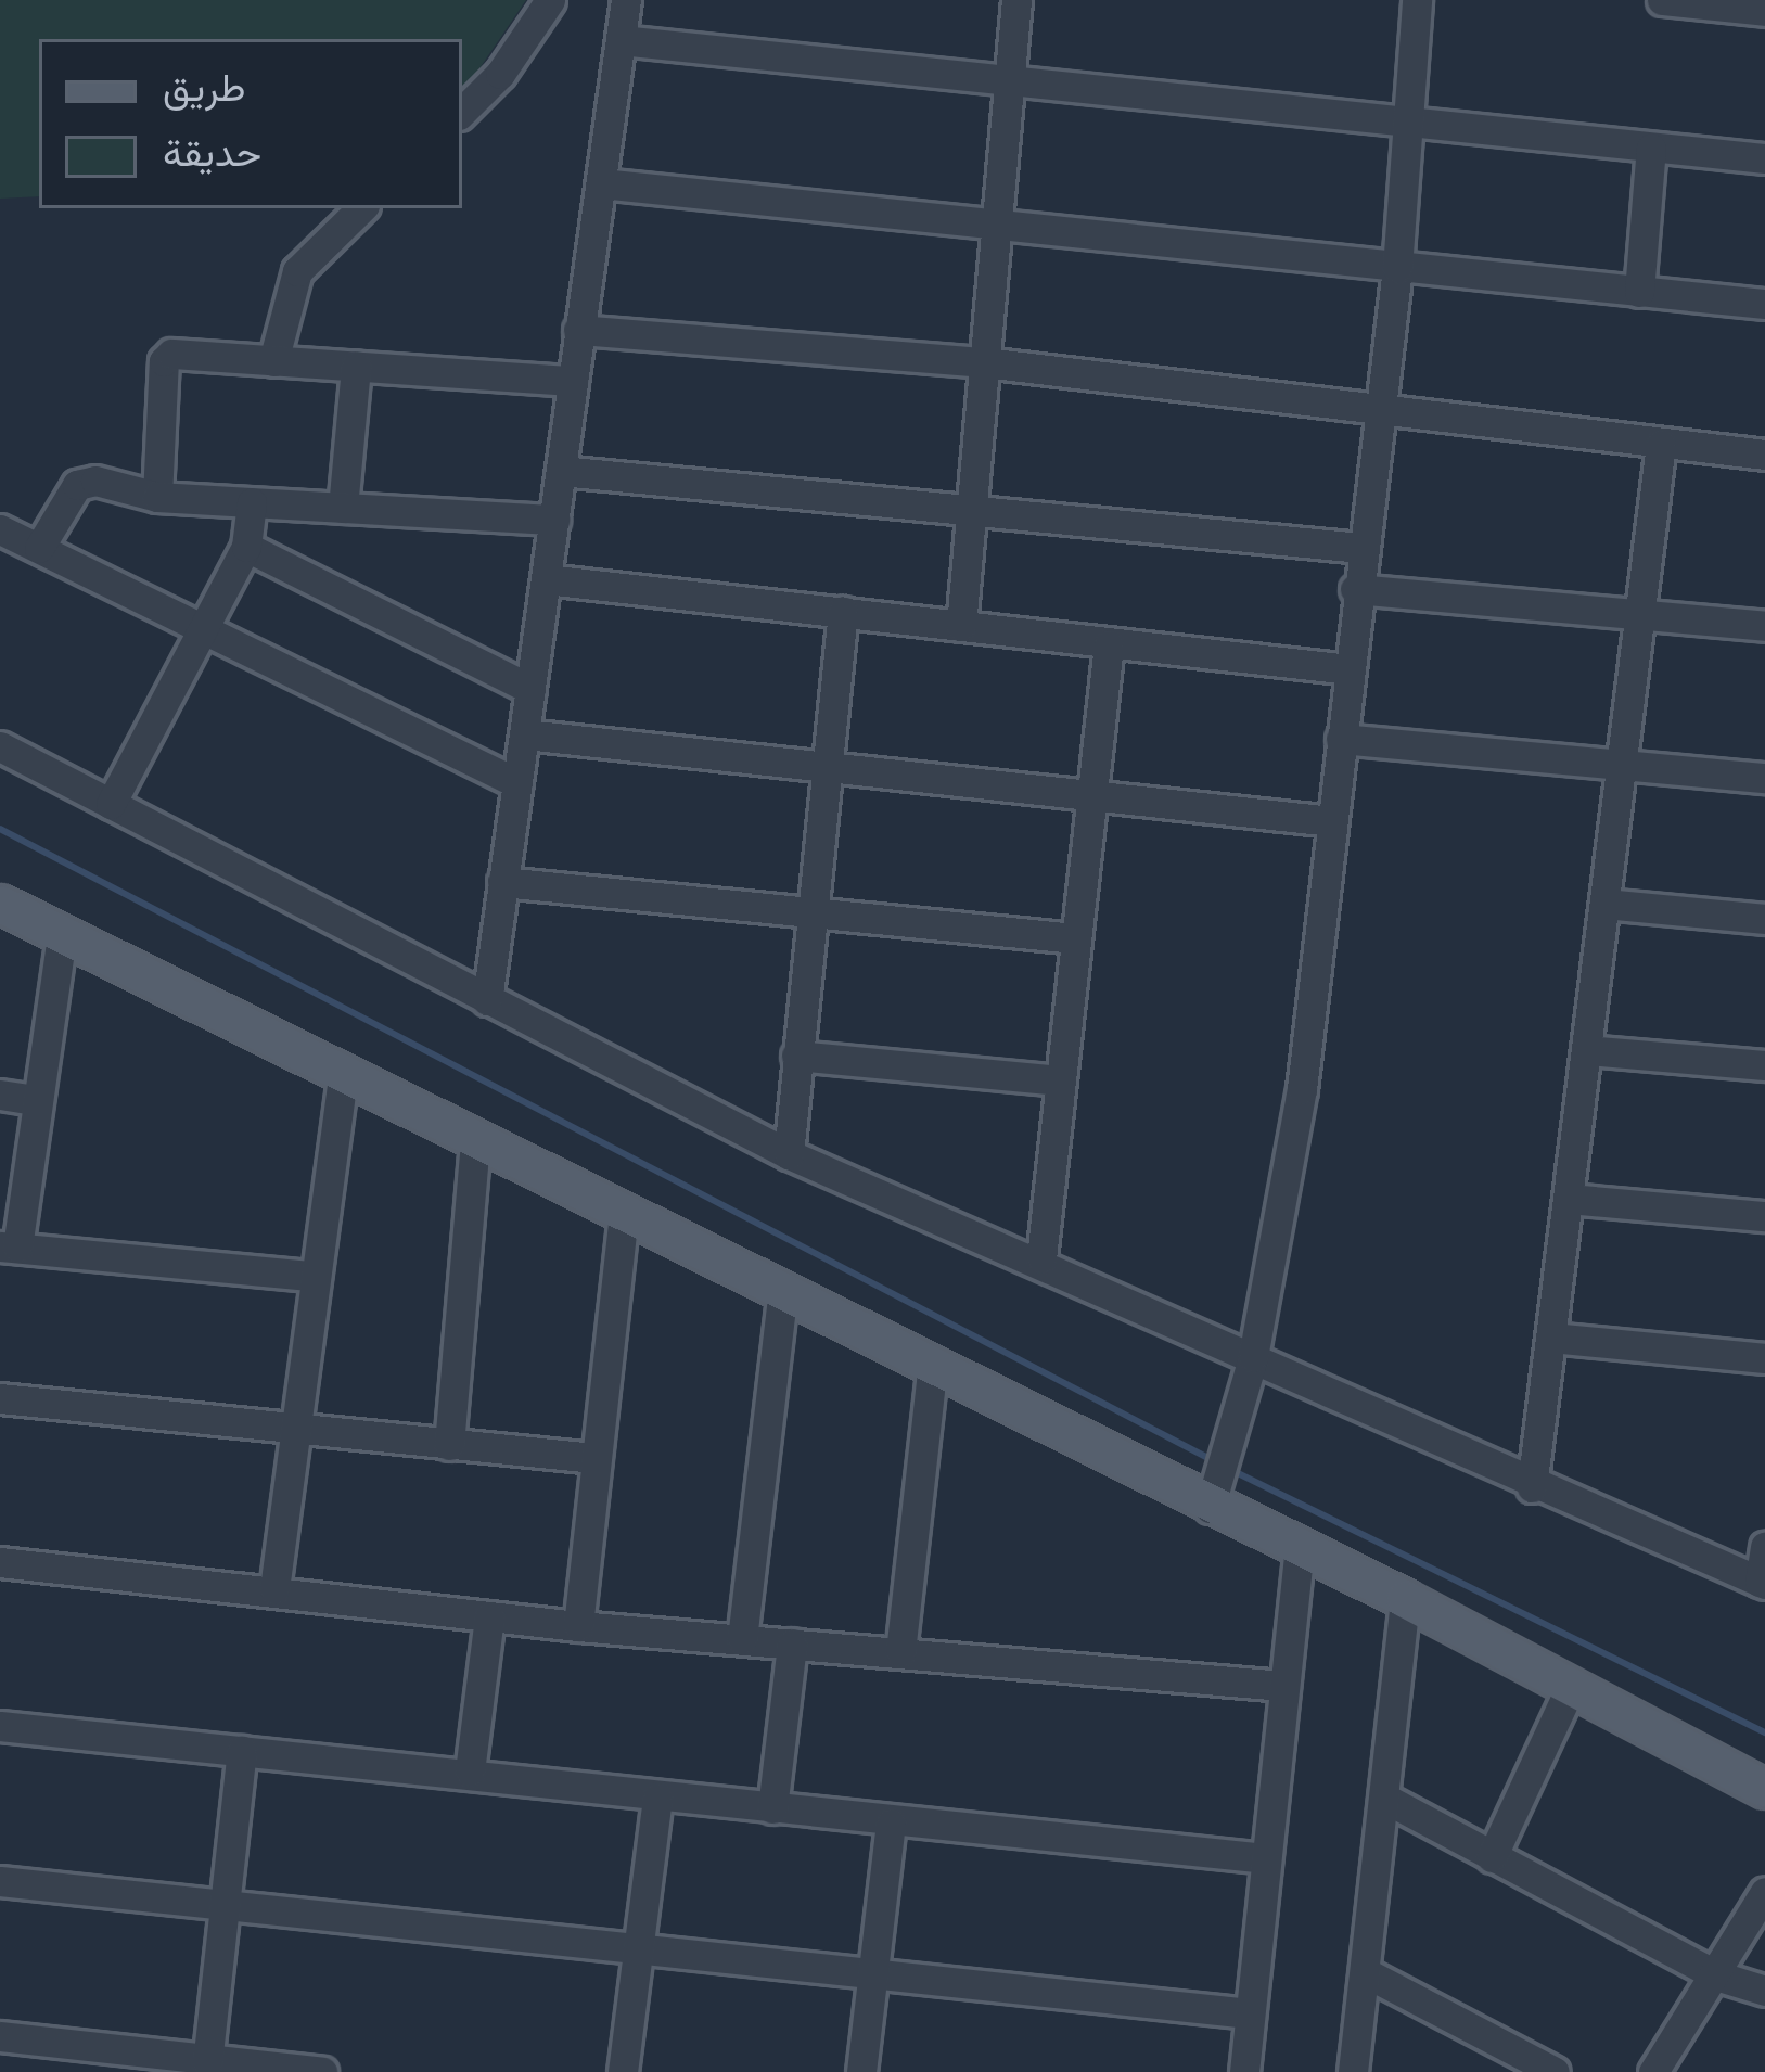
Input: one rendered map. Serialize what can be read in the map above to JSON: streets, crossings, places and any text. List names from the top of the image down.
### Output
{
  "legend": ["طريق", "حديقة"]
}
